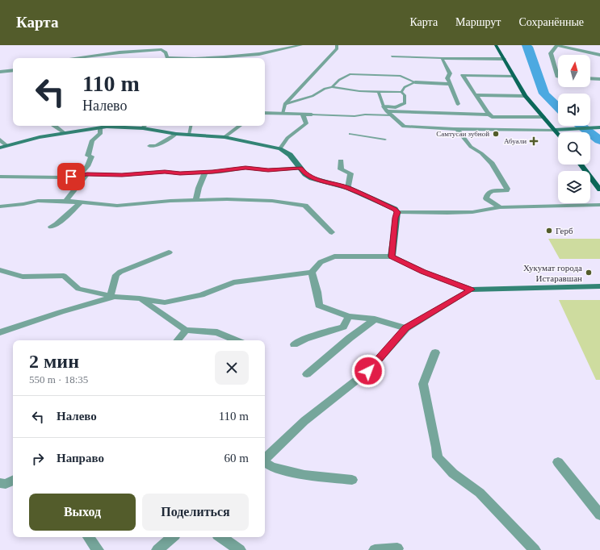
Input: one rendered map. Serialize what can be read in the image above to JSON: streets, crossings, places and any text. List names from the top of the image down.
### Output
{
  "places": {
    "other": ["Самтусаи зубной", "Герб", "Хукумат города Истаравшан"],
    "health": ["Абуали"]
  },
  "north": "top",
  "page": {
    "header": "Карта",
    "nav": ["Карта", "Маршрут", "Сохранённые"],
    "turn": ["110 m", "Налево"],
    "heading": ["2 мин", "550 m · 18:35"],
    "list": [
      {
        "name": "Налево",
        "value": "110 m"
      },
      {
        "name": "Направо",
        "value": "60 m"
      }
    ],
    "buttons": ["Выход", "Поделиться"]
  }
}
